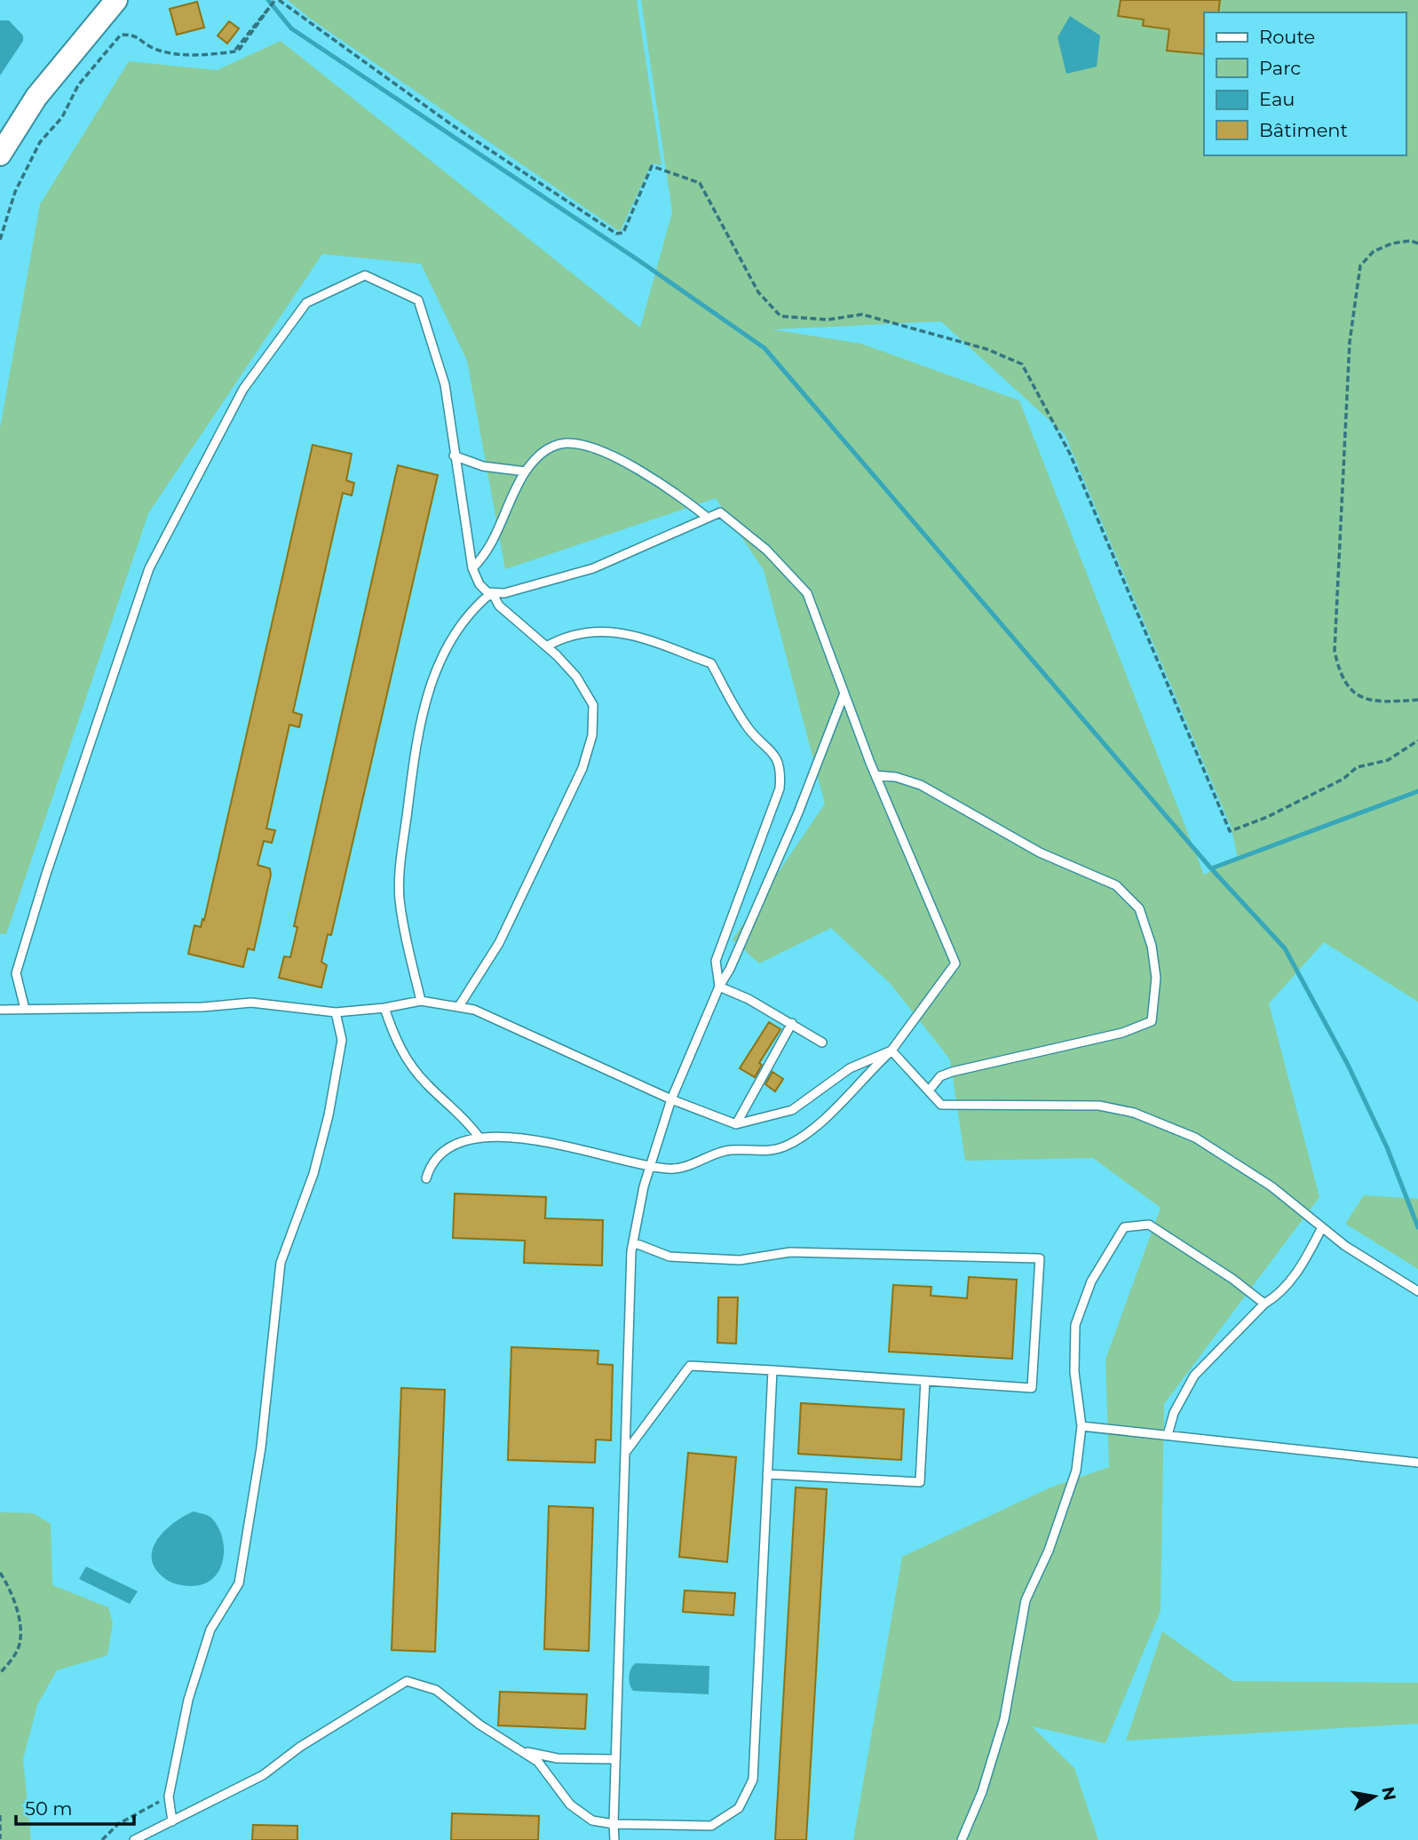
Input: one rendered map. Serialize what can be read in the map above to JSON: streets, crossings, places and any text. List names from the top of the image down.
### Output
{
  "legend": [
    "Route",
    "Parc",
    "Eau",
    "Bâtiment"
  ],
  "scale_bar": "50 m",
  "north": "right"
}
